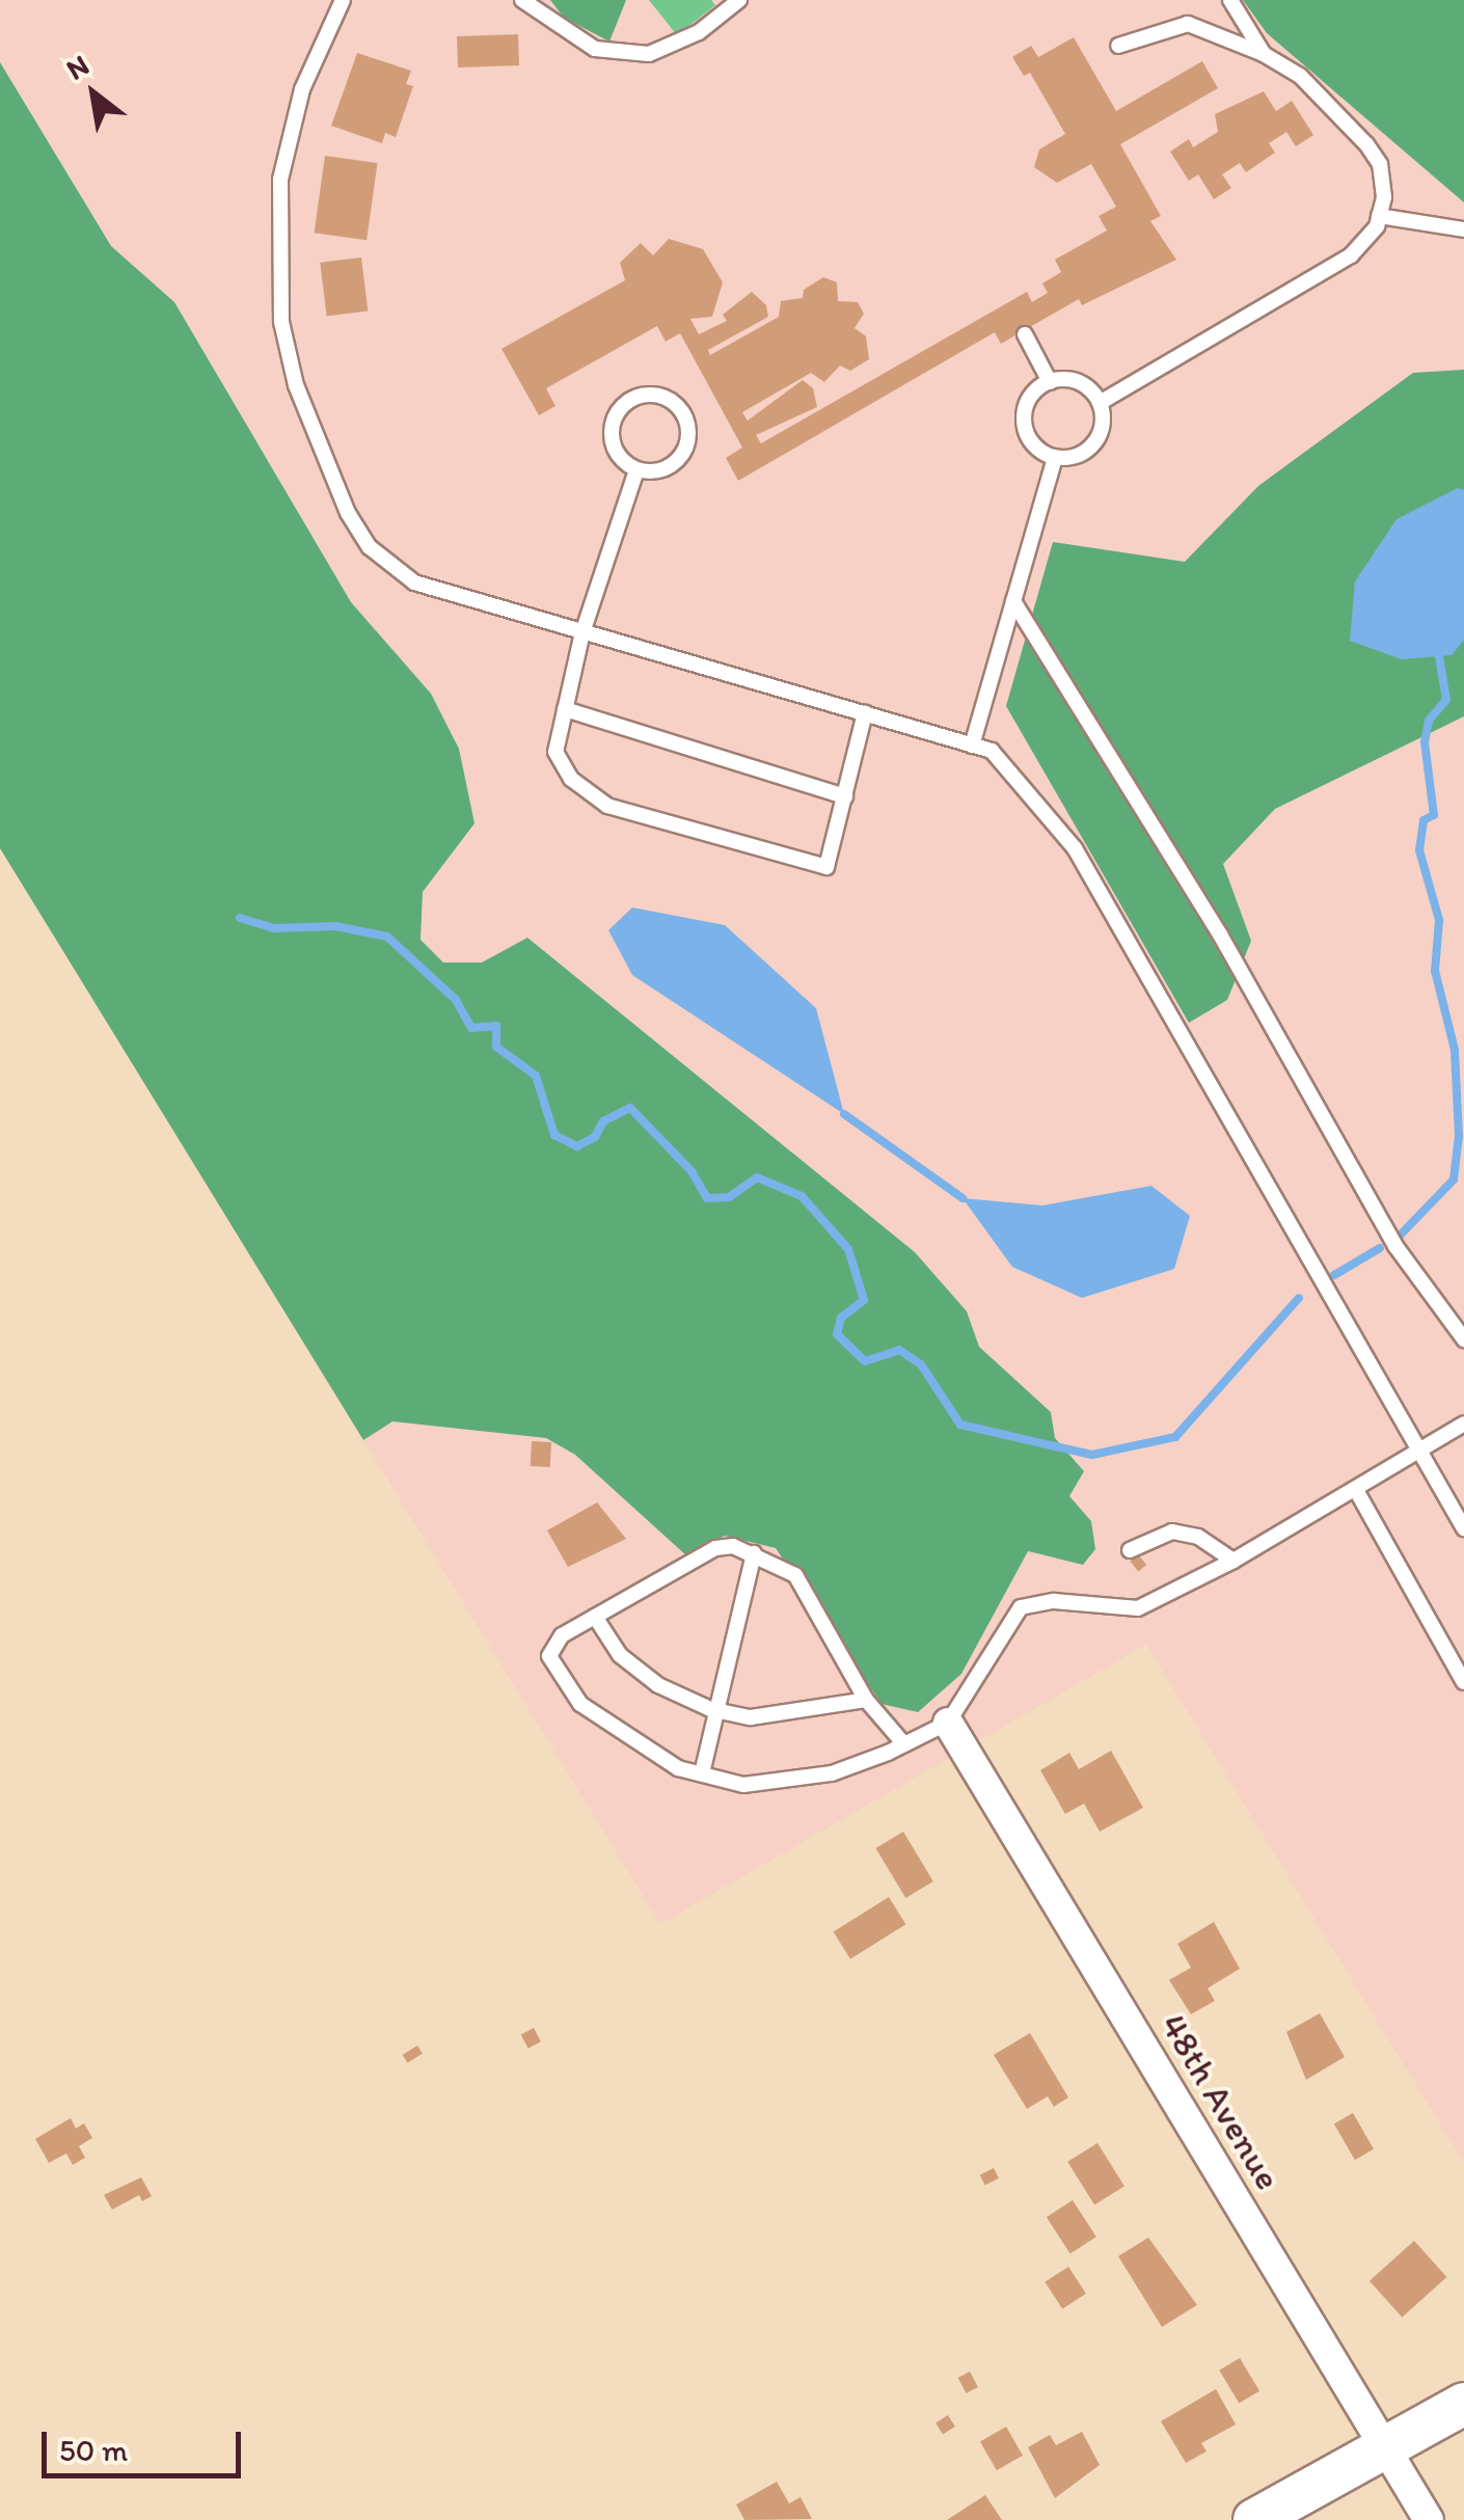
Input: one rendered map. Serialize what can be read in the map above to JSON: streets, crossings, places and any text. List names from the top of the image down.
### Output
{
  "streets": {
    "street": ["48th Avenue"]
  },
  "scale_bar": "50 m",
  "north": "top left"
}
